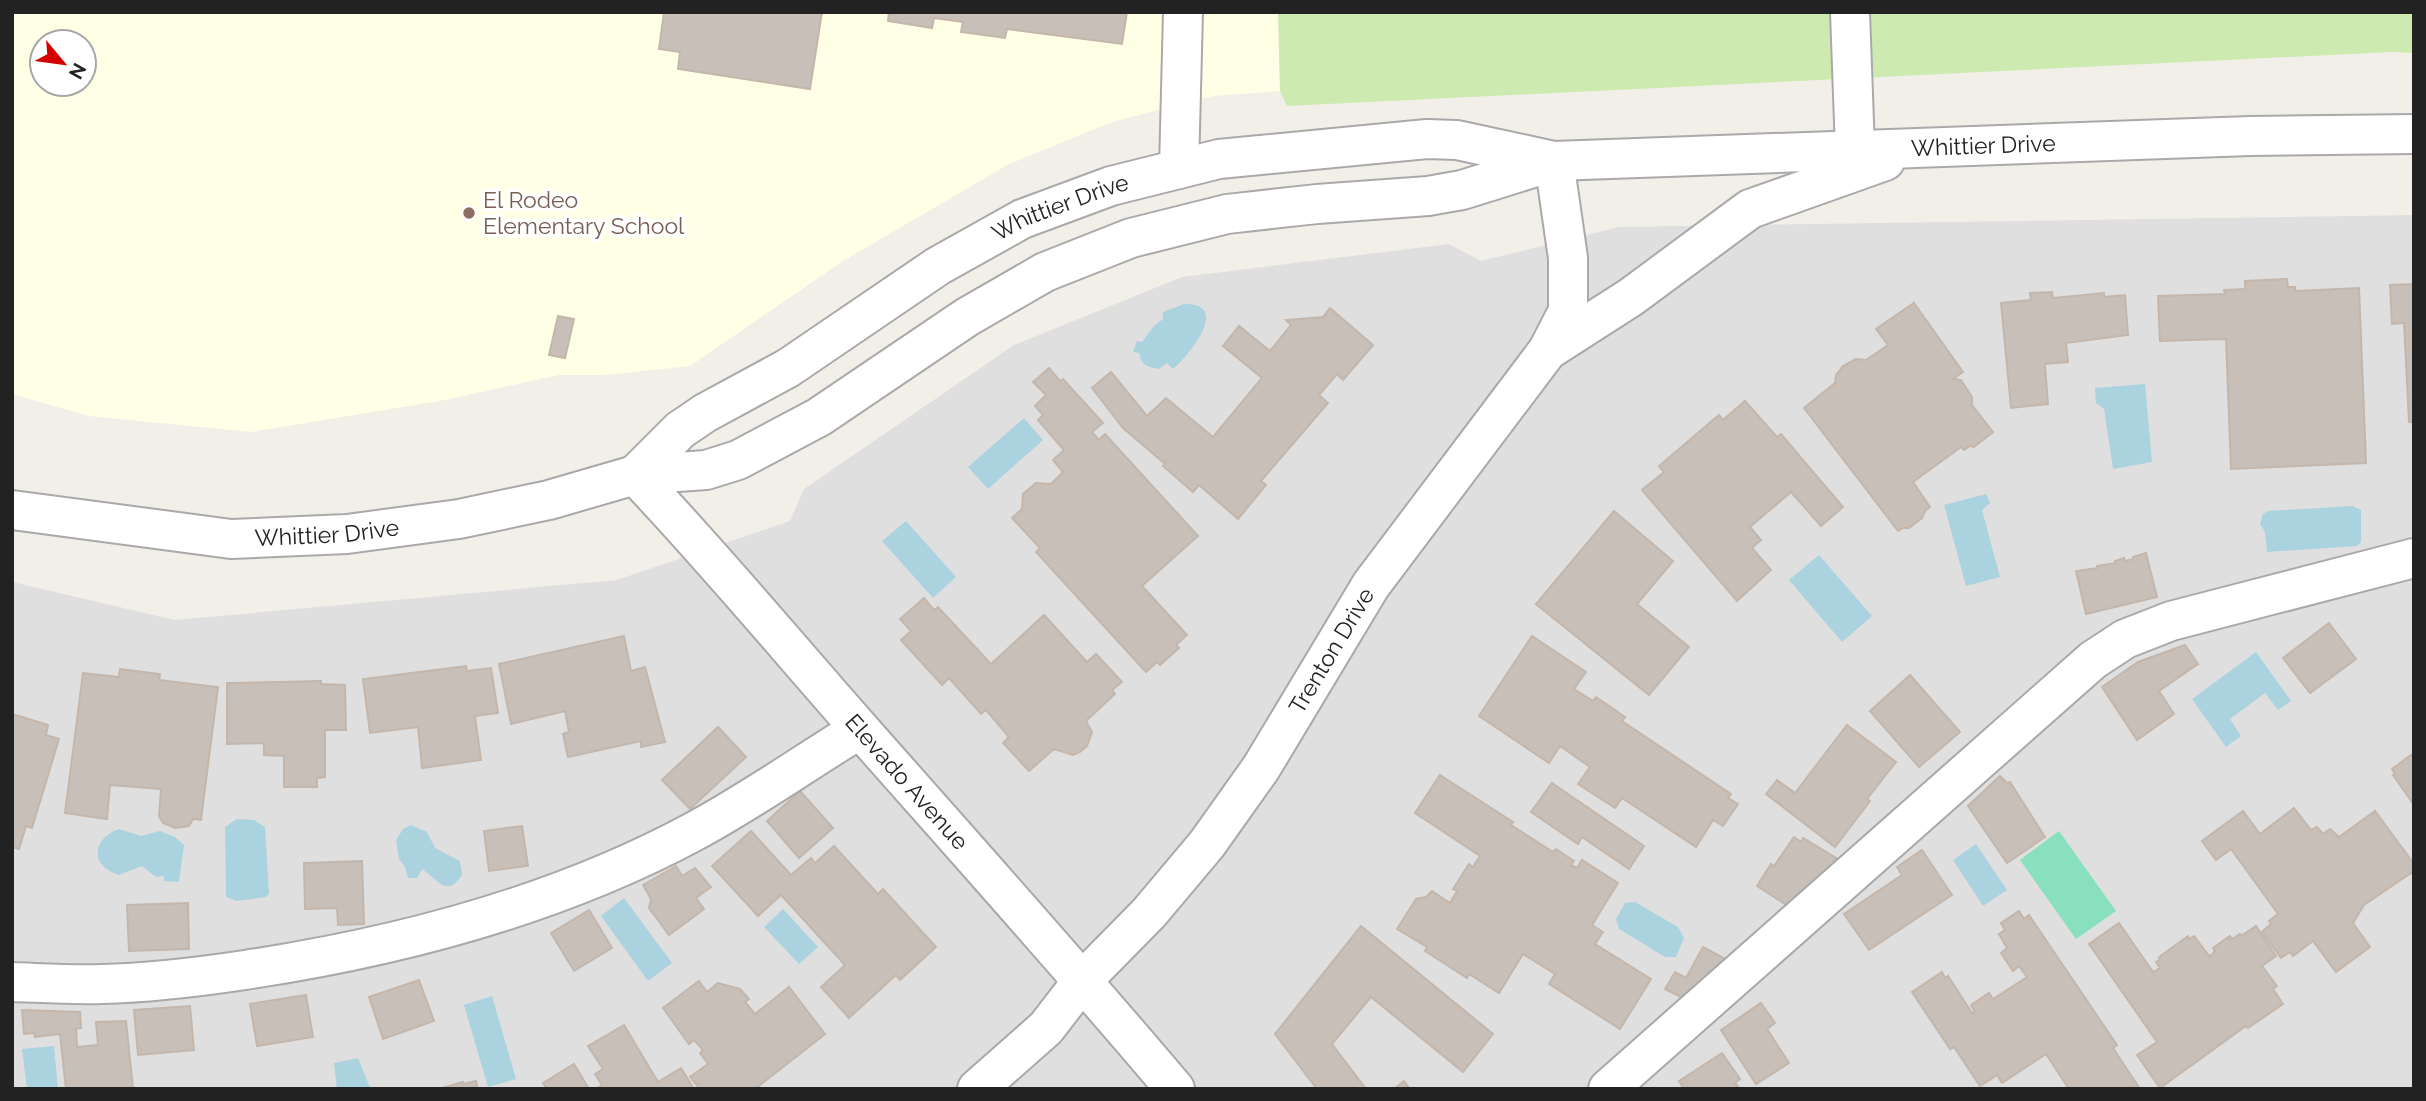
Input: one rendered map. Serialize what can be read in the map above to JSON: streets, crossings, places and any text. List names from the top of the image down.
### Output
{
  "streets": {
    "street": ["Whittier Drive", "Trenton Drive", "Elevado Avenue"]
  },
  "crossings": [
    ["Whittier Drive", "Trenton Drive"],
    ["Whittier Drive", "Elevado Avenue"],
    ["Trenton Drive", "Elevado Avenue"]
  ],
  "places": ["El Rodeo Elementary School"],
  "north": "bottom right"
}
